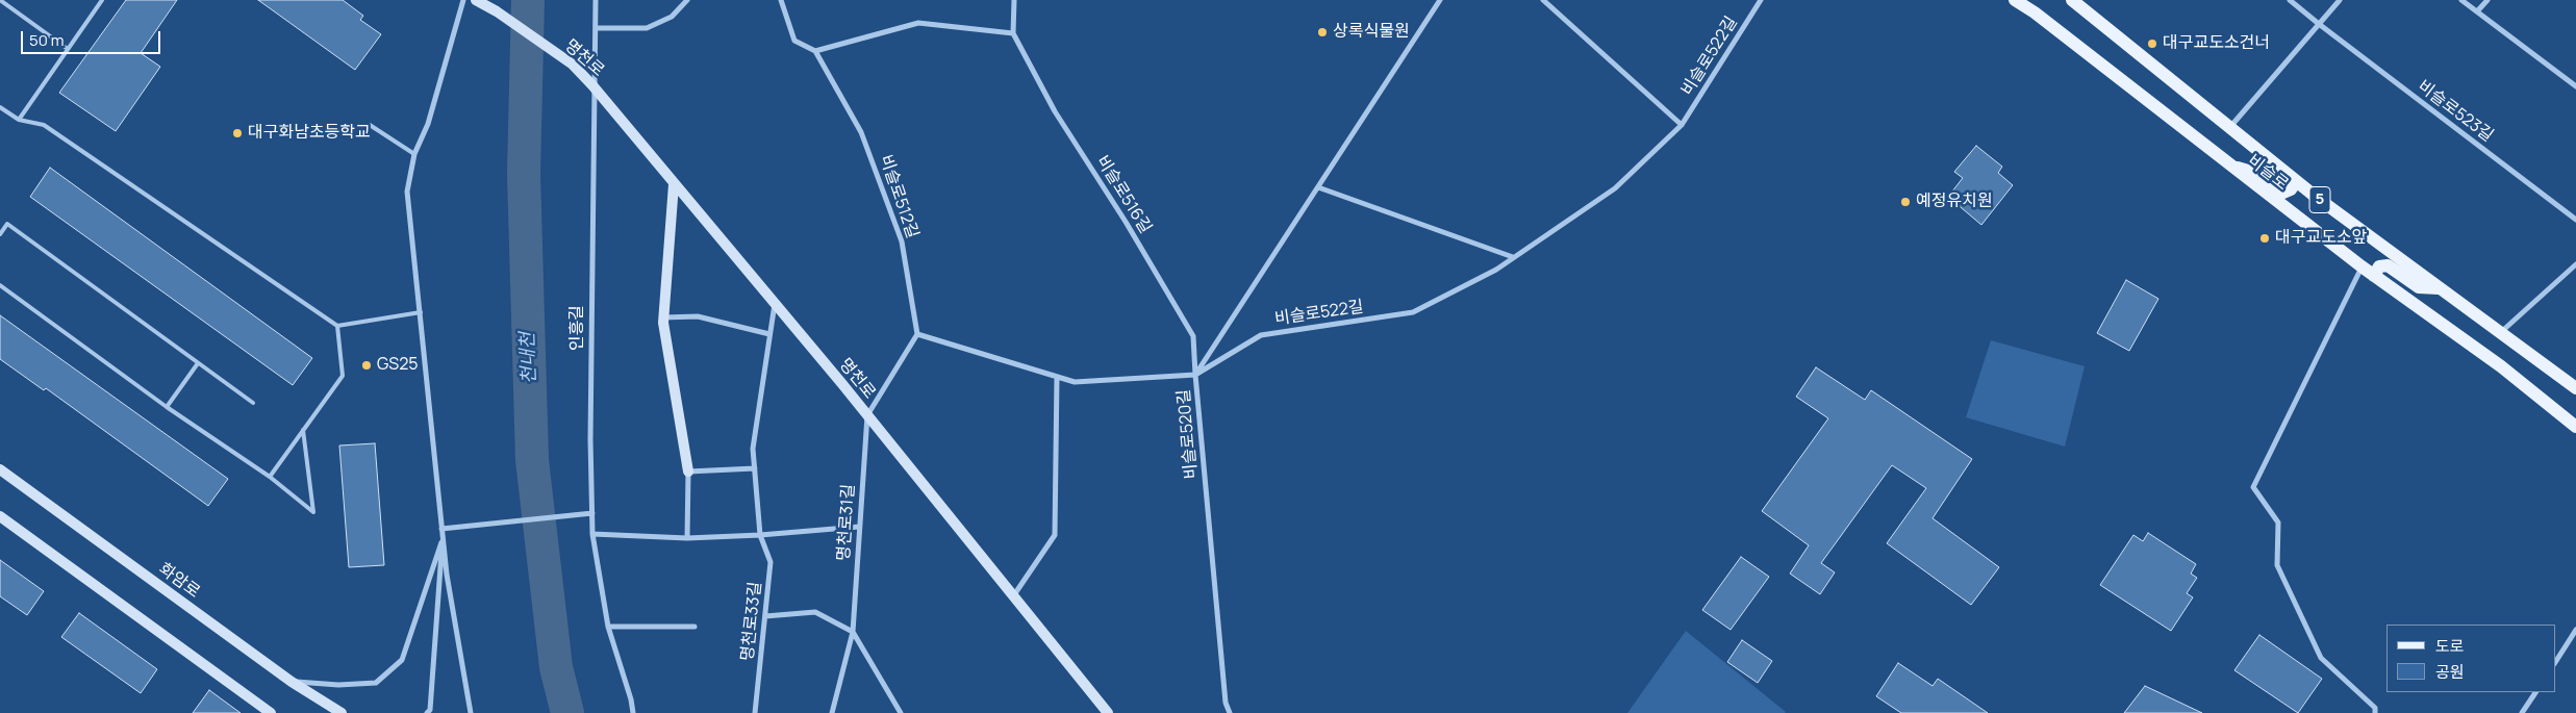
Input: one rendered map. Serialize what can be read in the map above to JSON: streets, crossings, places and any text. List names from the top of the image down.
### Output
{
  "streets": {
    "main road": ["비슬로", "5"],
    "street": [
      "비슬로522길",
      "명천로",
      "비슬로523길",
      "비슬로516길",
      "비슬로512길",
      "인흥길",
      "비슬로520길",
      "명천로31길",
      "화암로",
      "명천로33길"
    ]
  },
  "crossings": [
    ["비슬로522길", "비슬로516길"],
    ["비슬로522길", "비슬로512길"],
    ["비슬로522길", "비슬로520길"],
    ["명천로", "인흥길"],
    ["명천로", "명천로31길"],
    ["명천로", "명천로33길"],
    ["비슬로516길", "비슬로520길"]
  ],
  "water": ["천내천"],
  "places": [
    "상록식물원",
    "대구교도소건너",
    "대구화남초등학교",
    "예정유치원",
    "대구교도소앞",
    "GS25"
  ],
  "legend": ["도로", "공원"],
  "scale_bar": "50 m"
}
